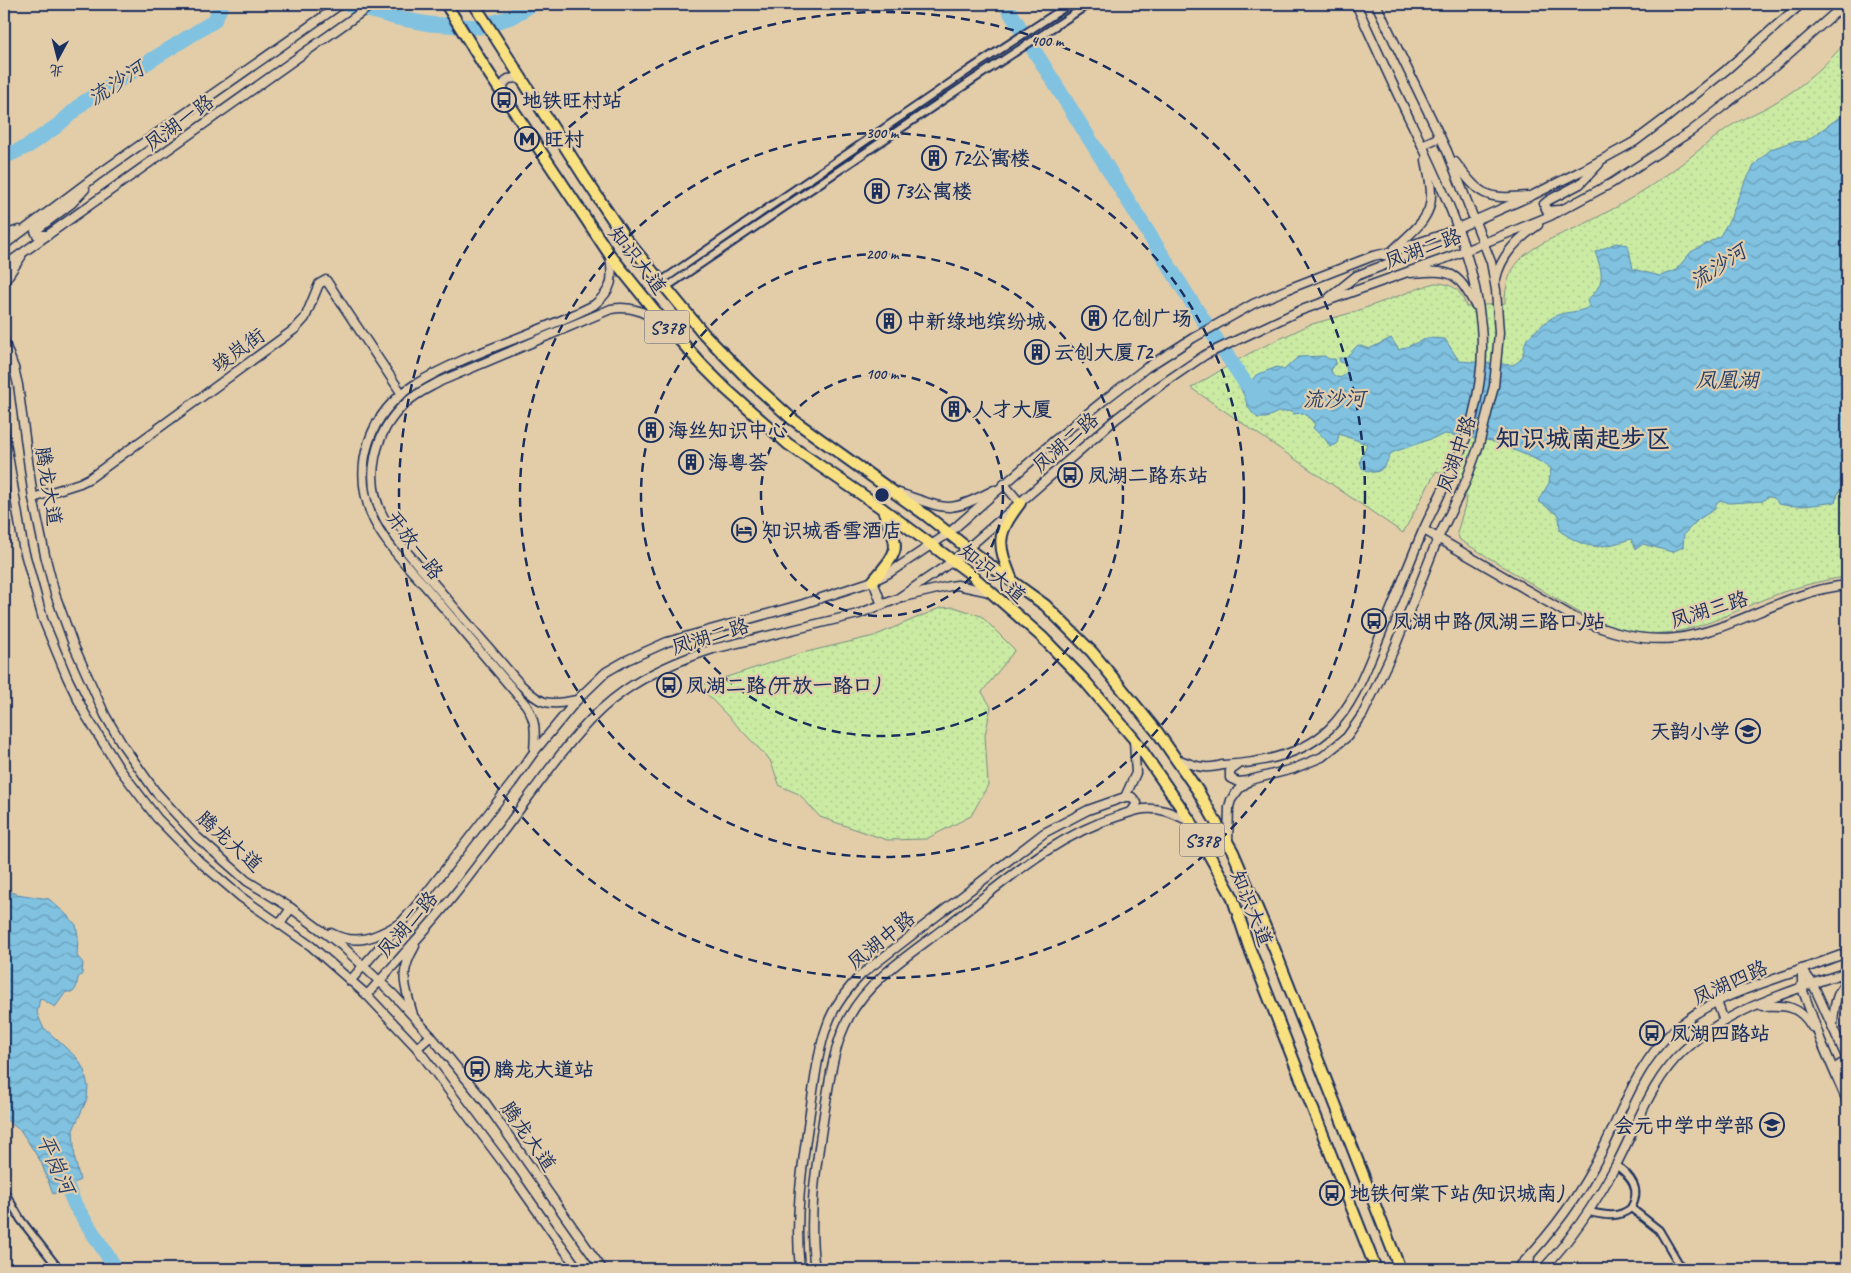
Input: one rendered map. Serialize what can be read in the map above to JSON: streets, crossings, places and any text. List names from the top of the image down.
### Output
{
  "streets": {
    "main road": ["知识大道", "S378"],
    "street": [
      "凤湖一路",
      "凤湖二路",
      "竣岚街",
      "凤湖中路",
      "腾龙大道",
      "开放一路",
      "凤湖三路",
      "凤湖四路"
    ]
  },
  "crossings": [
    ["凤湖二路", "知识大道"],
    ["凤湖二路", "凤湖中路"],
    ["凤湖二路", "腾龙大道"],
    ["凤湖二路", "开放一路"],
    ["知识大道", "凤湖中路"],
    ["知识大道", "开放一路"],
    ["竣岚街", "腾龙大道"],
    ["竣岚街", "开放一路"],
    ["凤湖中路", "凤湖三路"]
  ],
  "districts": ["知识城南起步区"],
  "water": ["流沙河", "凤凰湖", "平岗河"],
  "places": {
    "bus stop": [
      "地铁旺村站",
      "凤湖二路东站",
      "凤湖中路(凤湖三路口)站",
      "凤湖二路(开放一路口)",
      "凤湖四路站",
      "腾龙大道站",
      "地铁何棠下站(知识城南)"
    ],
    "metro station": ["旺村"],
    "building": [
      "T2公寓楼",
      "T3公寓楼",
      "亿创广场",
      "中新绿地缤纷城",
      "云创大厦T2",
      "人才大厦",
      "海丝知识中心",
      "海粤荟"
    ],
    "hotel": ["知识城香雪酒店"],
    "school or university": ["天韵小学", "会元中学中学部"]
  },
  "north": "bottom",
  "rings": [
    "400 m",
    "300 m",
    "200 m",
    "100 m"
  ]
}
